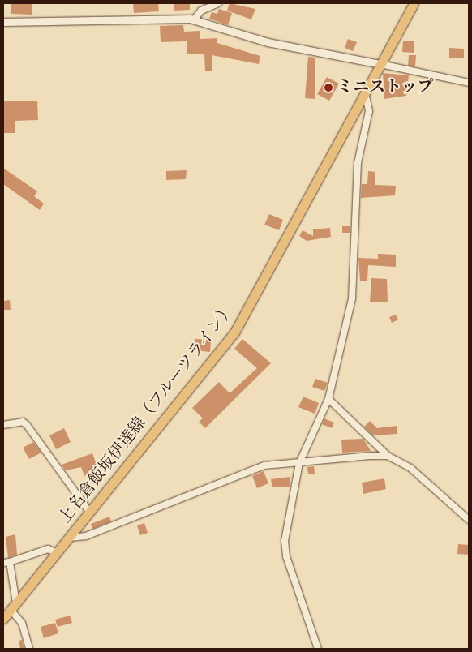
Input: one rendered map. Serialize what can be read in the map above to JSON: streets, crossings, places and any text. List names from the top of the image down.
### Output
{
  "streets": {
    "main road": ["上名倉飯坂伊達線（フルーツライン）"]
  },
  "places": ["ミニストップ"]
}
